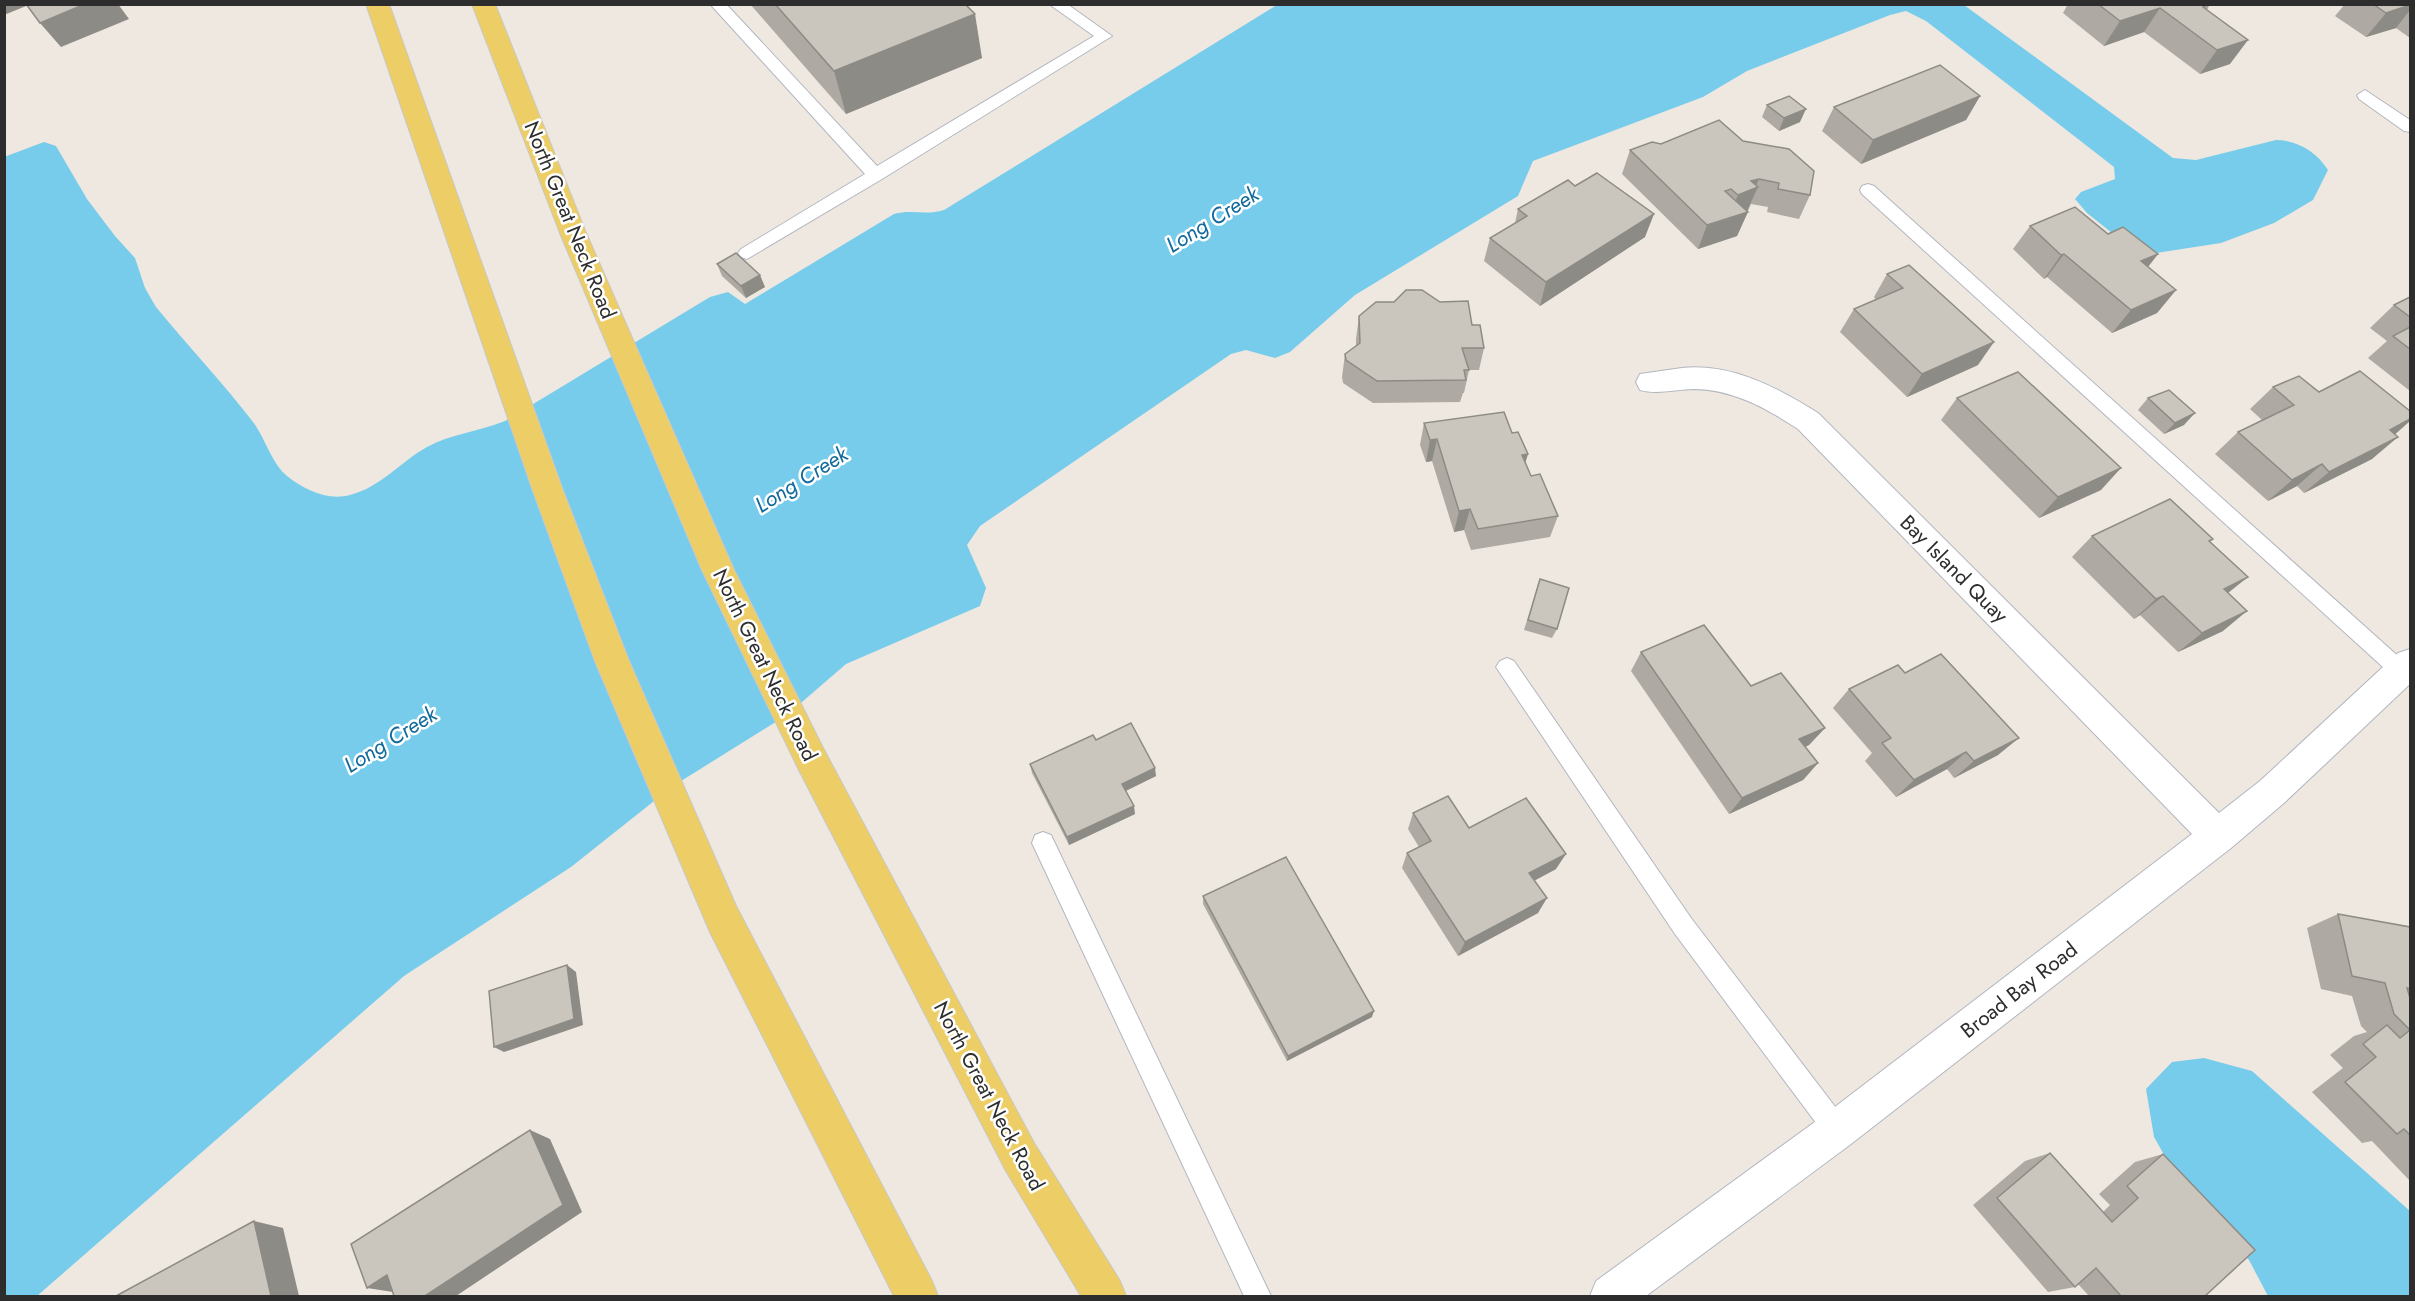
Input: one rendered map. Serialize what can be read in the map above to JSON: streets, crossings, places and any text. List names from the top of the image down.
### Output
{
  "streets": {
    "main road": ["North Great Neck Road"],
    "street": ["Bay Island Quay", "Broad Bay Road"]
  },
  "crossings": [
    ["Bay Island Quay", "Broad Bay Road"]
  ],
  "water": ["Long Creek"]
}
